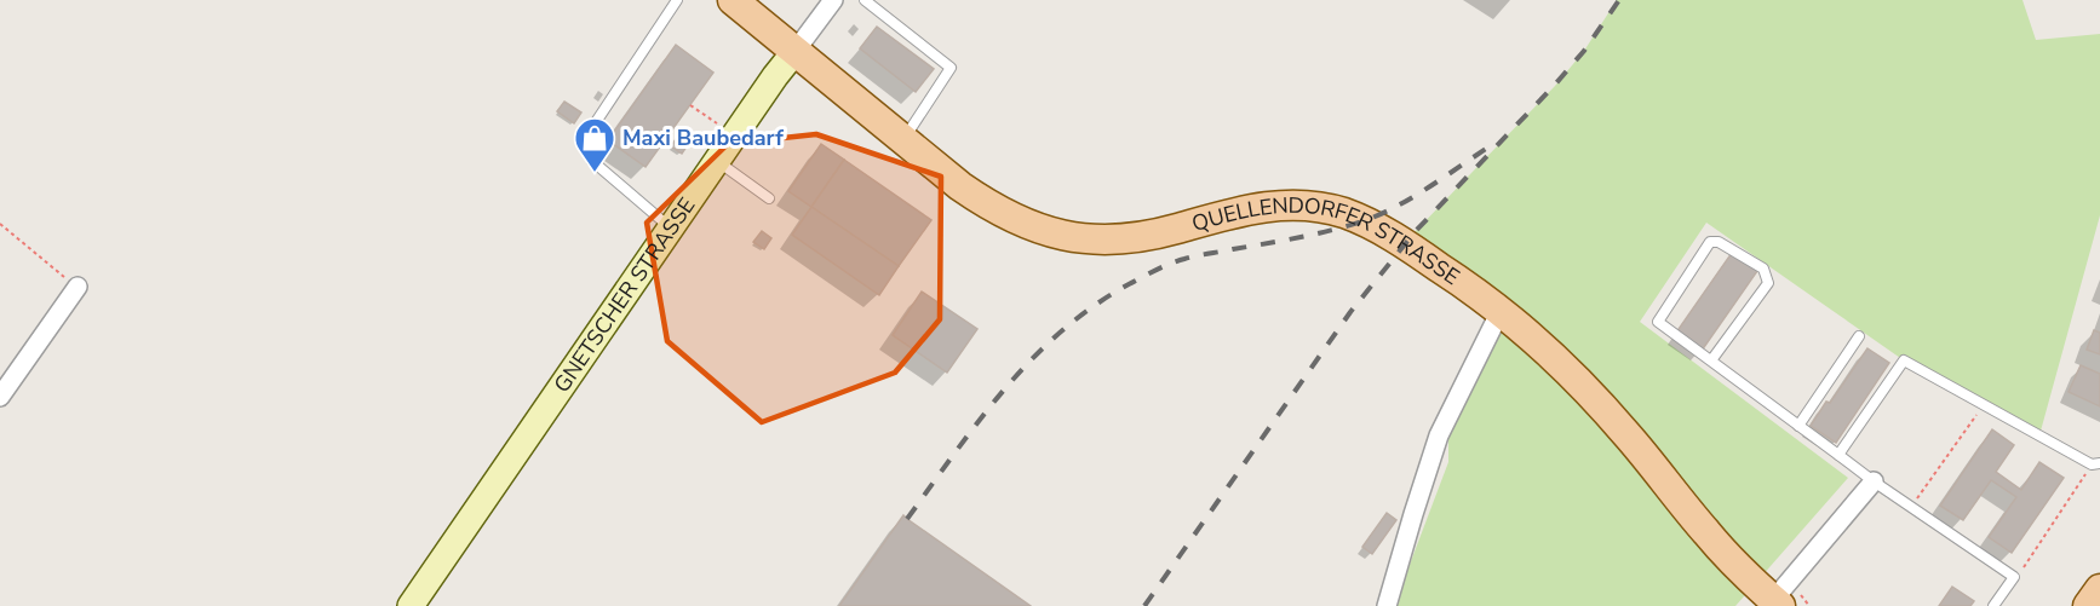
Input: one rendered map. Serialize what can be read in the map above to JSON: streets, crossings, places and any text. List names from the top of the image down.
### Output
{
  "streets": {
    "main road": ["QUELLENDORFER STRASSE", "GNETSCHER STRASSE"]
  },
  "crossings": [
    ["QUELLENDORFER STRASSE", "GNETSCHER STRASSE"]
  ],
  "places": {
    "shop": ["Maxi Baubedarf"]
  }
}
